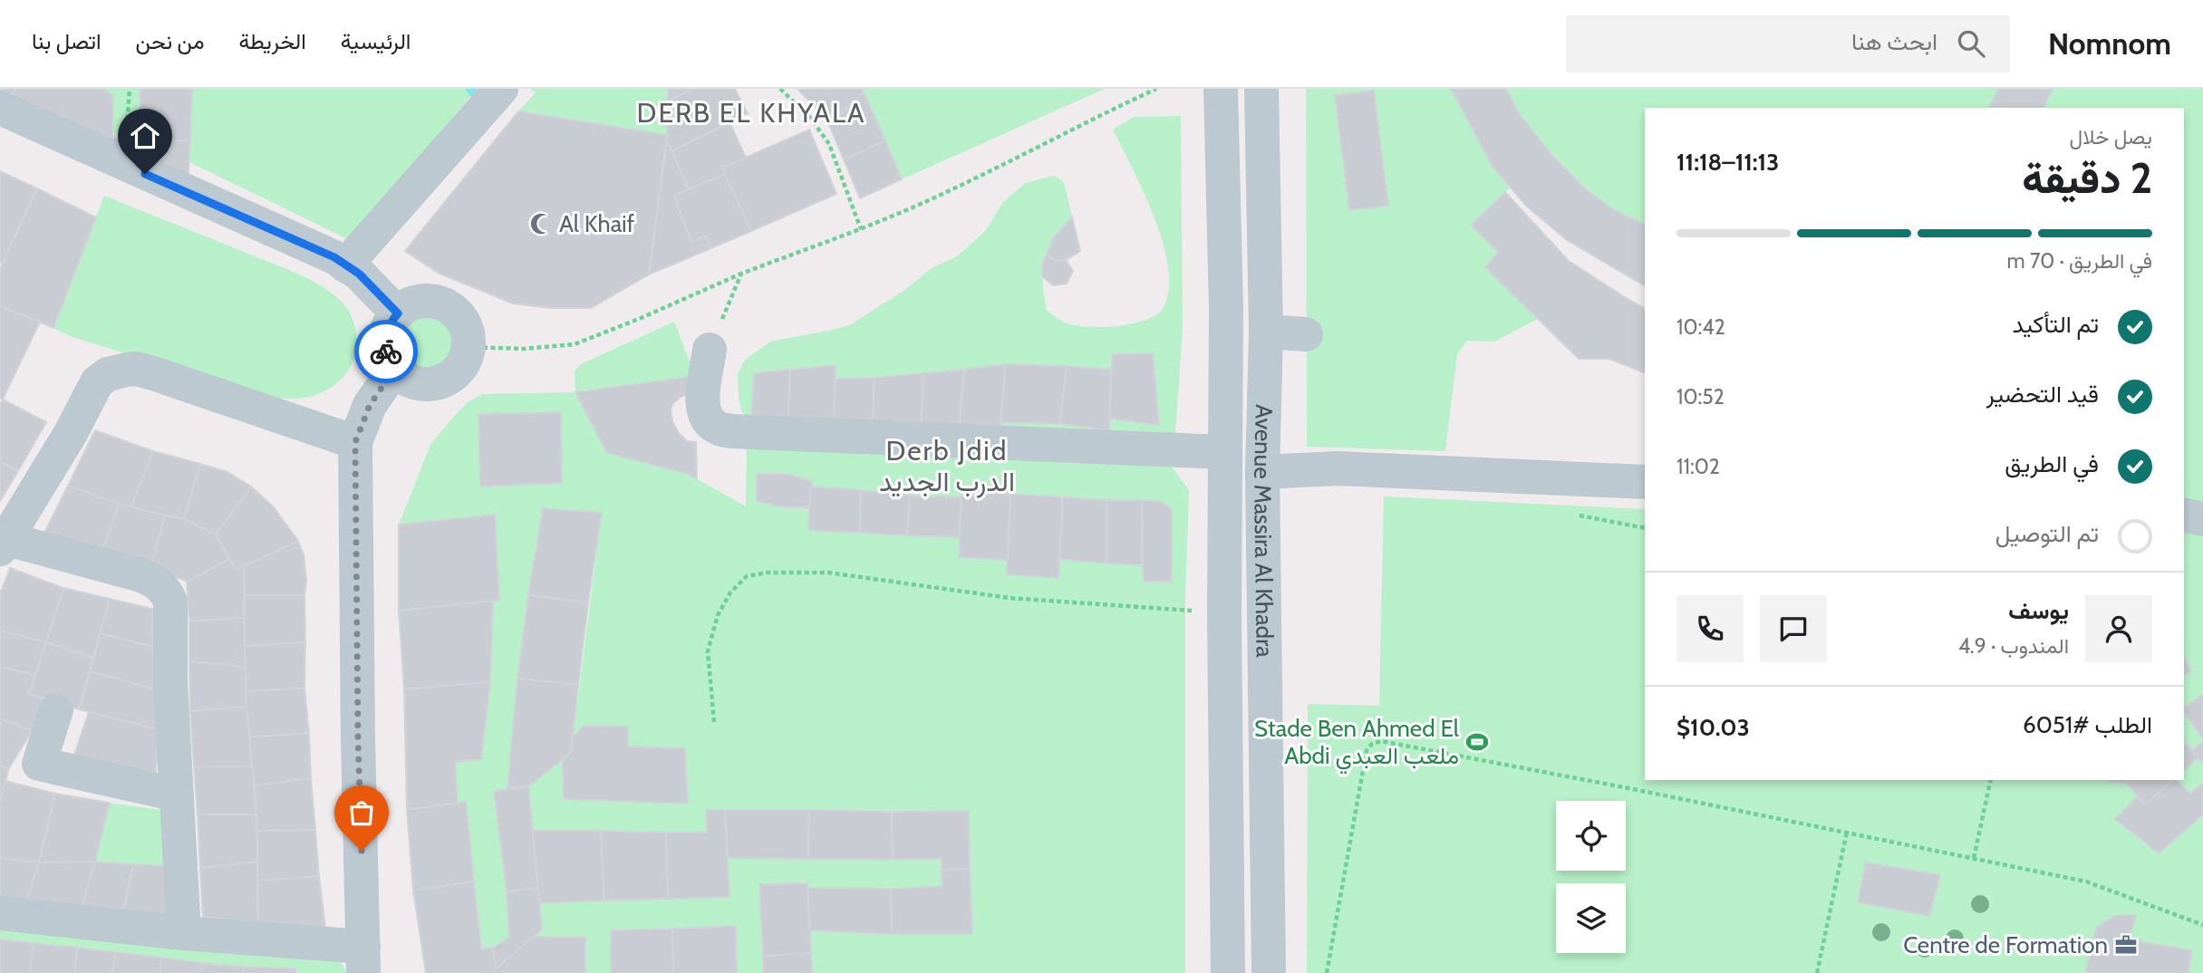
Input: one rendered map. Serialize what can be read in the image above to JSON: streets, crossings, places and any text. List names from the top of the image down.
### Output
{
  "streets": {
    "street": ["Avenue Massira Al Khadra"]
  },
  "districts": ["DERB EL KHYALA", "Derb Jdid الدرب الجديد"],
  "places": {
    "mosque": ["Al Khaif"],
    "sports": ["Stade Ben Ahmed El Abdi ملعب العبدي"],
    "office": ["Centre de Formation"]
  },
  "page": {
    "header": "Nomnom",
    "search": "ابحث هنا",
    "nav": [
      "الرئيسية",
      "الخريطة",
      "من نحن",
      "اتصل بنا"
    ],
    "heading": ["2 دقيقة", "يصل خلال", "11:13–11:18"],
    "panel": [
      "يوسف",
      "المندوب · 4.9",
      "الطلب #6051",
      "$10.03"
    ],
    "bar": "في الطريق · 70 m",
    "list": [
      ["تم التأكيد", "10:42"],
      ["قيد التحضير", "10:52"],
      ["في الطريق", "11:02"],
      "تم التوصيل"
    ]
  }
}
